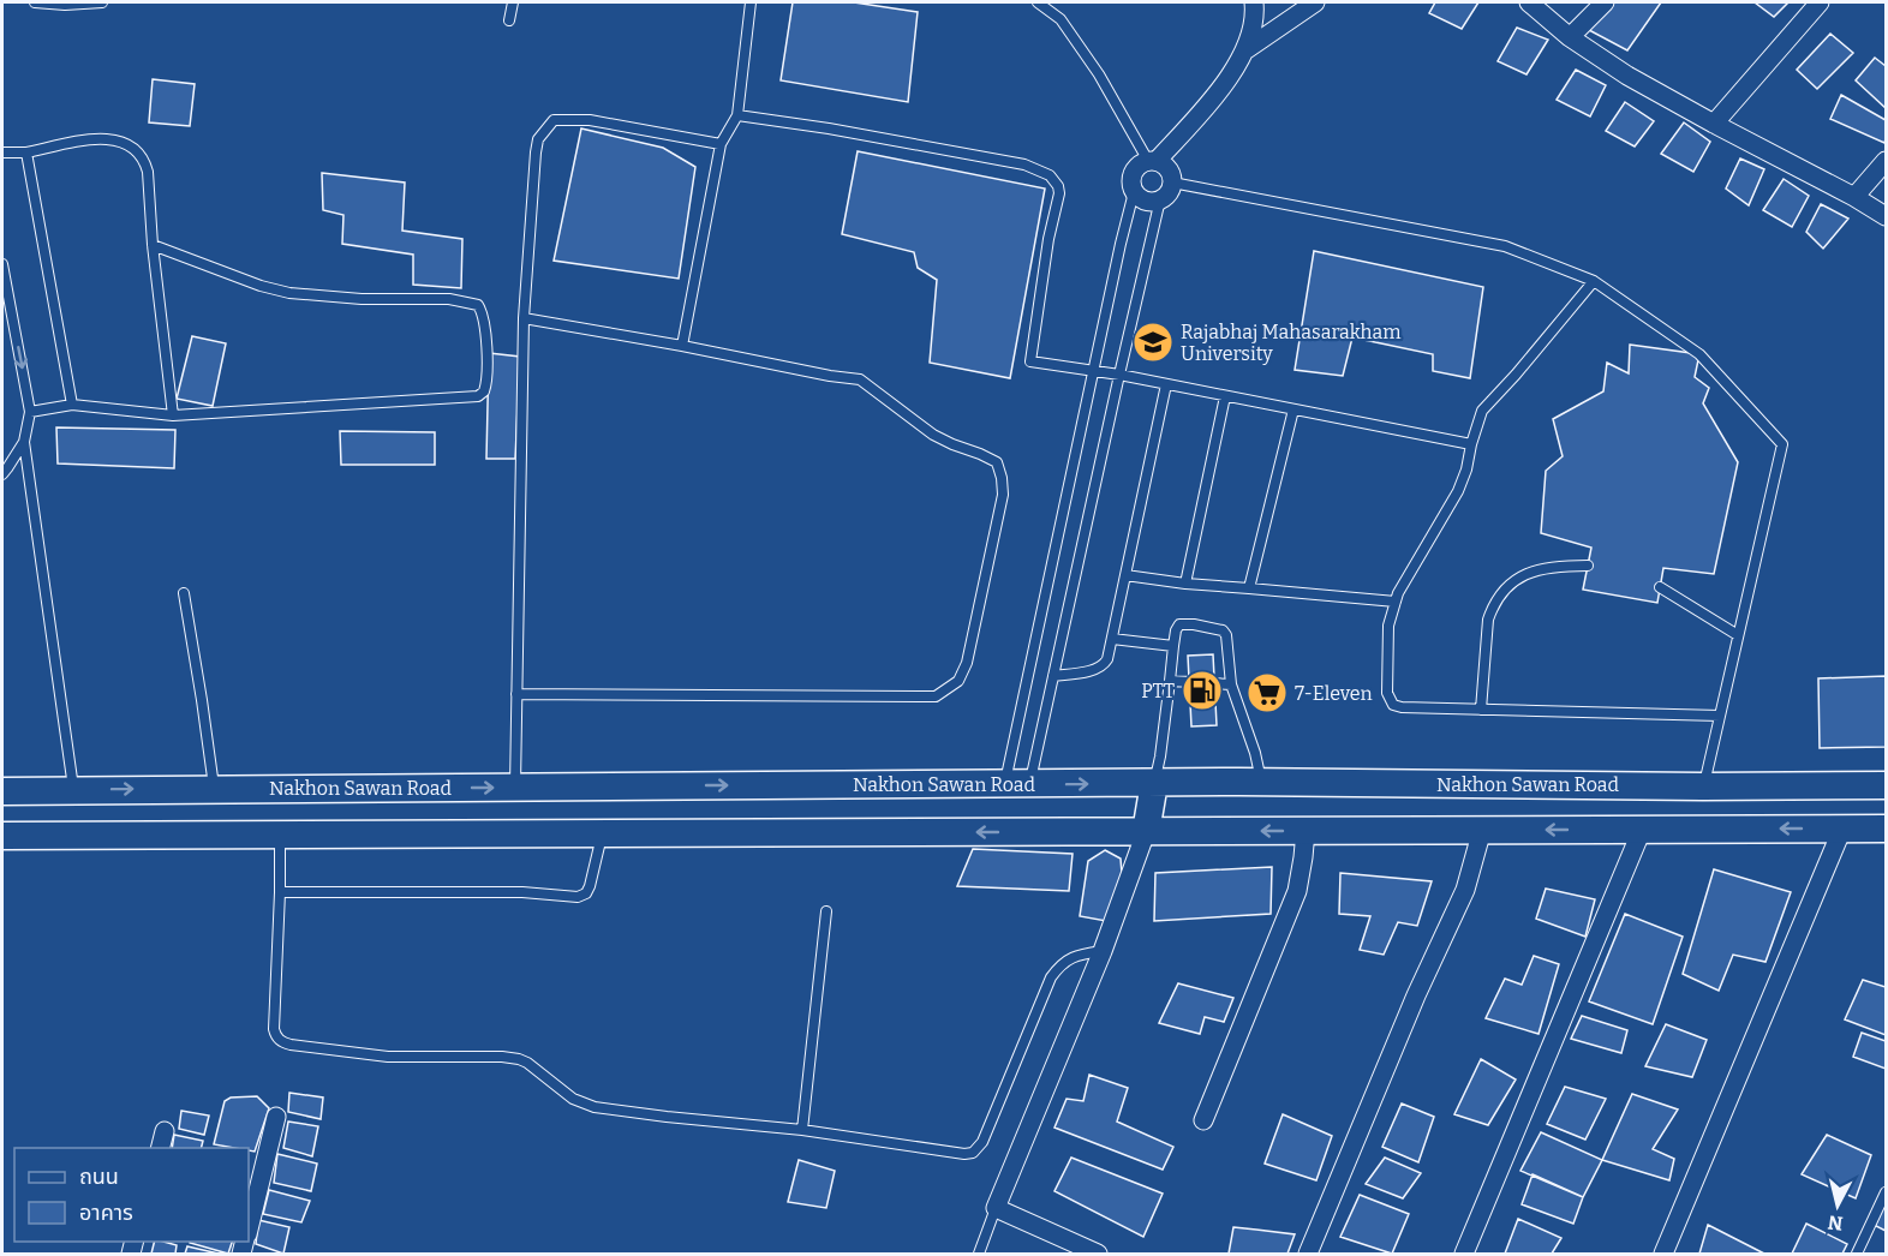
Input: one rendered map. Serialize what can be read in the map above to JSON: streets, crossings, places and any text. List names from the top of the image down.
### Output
{
  "streets": {
    "main road": ["Nakhon Sawan Road"]
  },
  "places": {
    "school or university": ["Rajabhaj Mahasarakham University"],
    "fuel station": ["PTT"],
    "supermarket": ["7-Eleven"]
  },
  "legend": ["ถนน", "อาคาร"],
  "north": "bottom"
}
